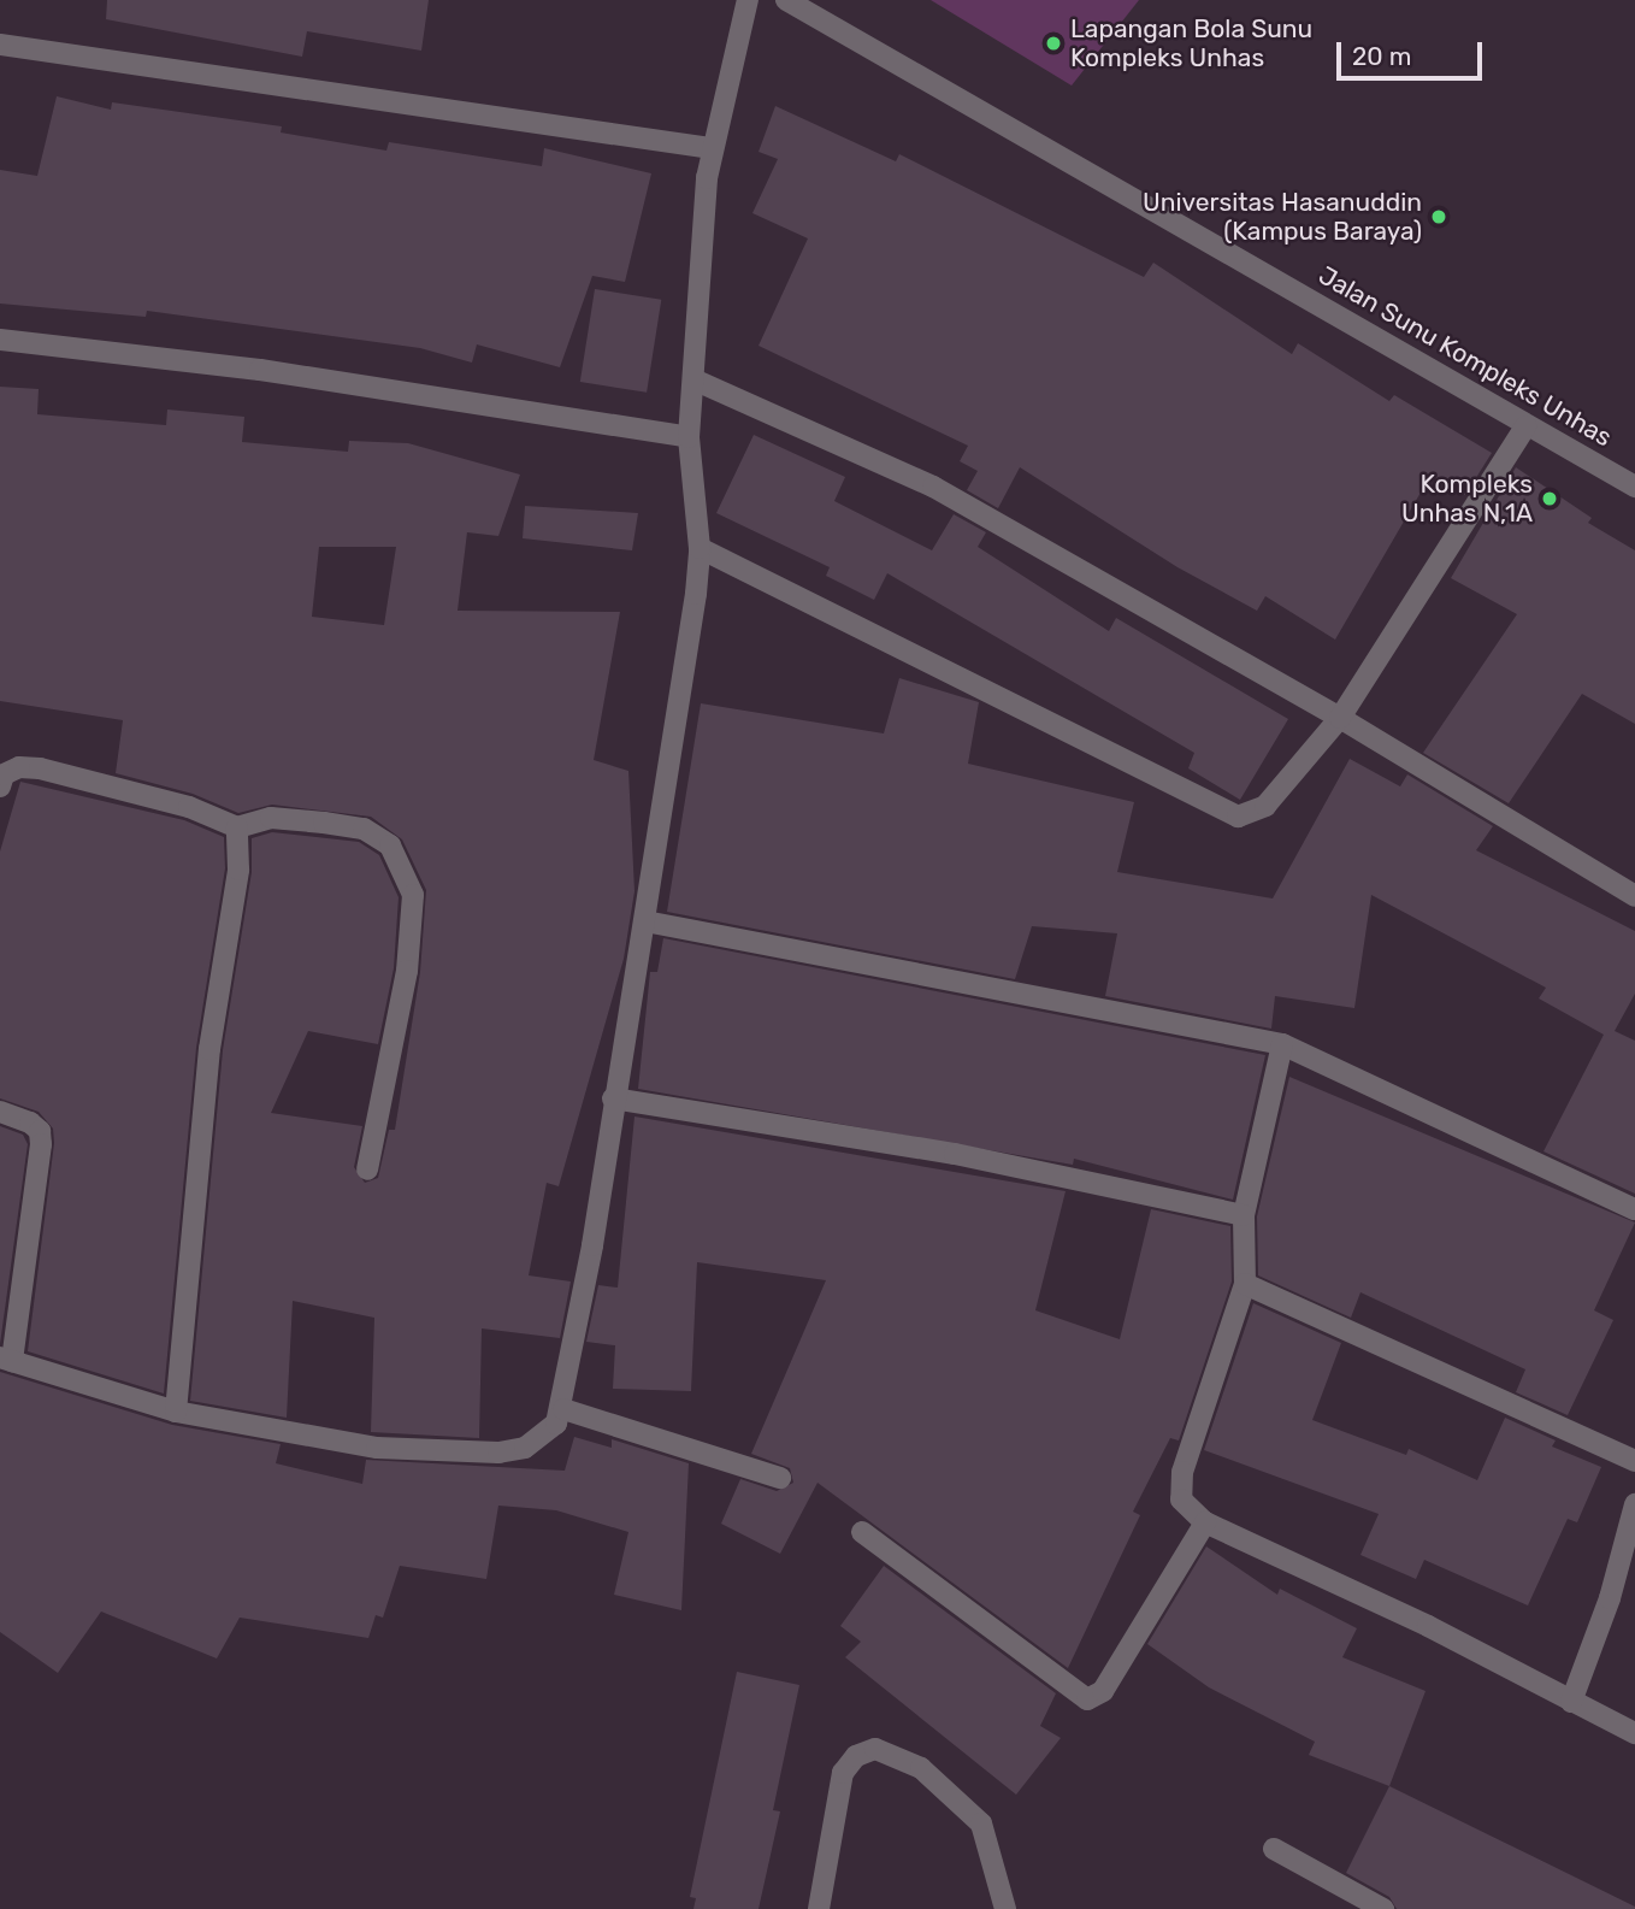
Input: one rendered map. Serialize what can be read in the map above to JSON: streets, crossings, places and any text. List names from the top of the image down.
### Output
{
  "streets": {
    "street": ["Jalan Sunu Kompleks Unhas"]
  },
  "places": ["Lapangan Bola Sunu Kompleks Unhas", "Universitas Hasanuddin (Kampus Baraya)", "Kompleks Unhas N,1A"],
  "scale_bar": "20 m"
}
